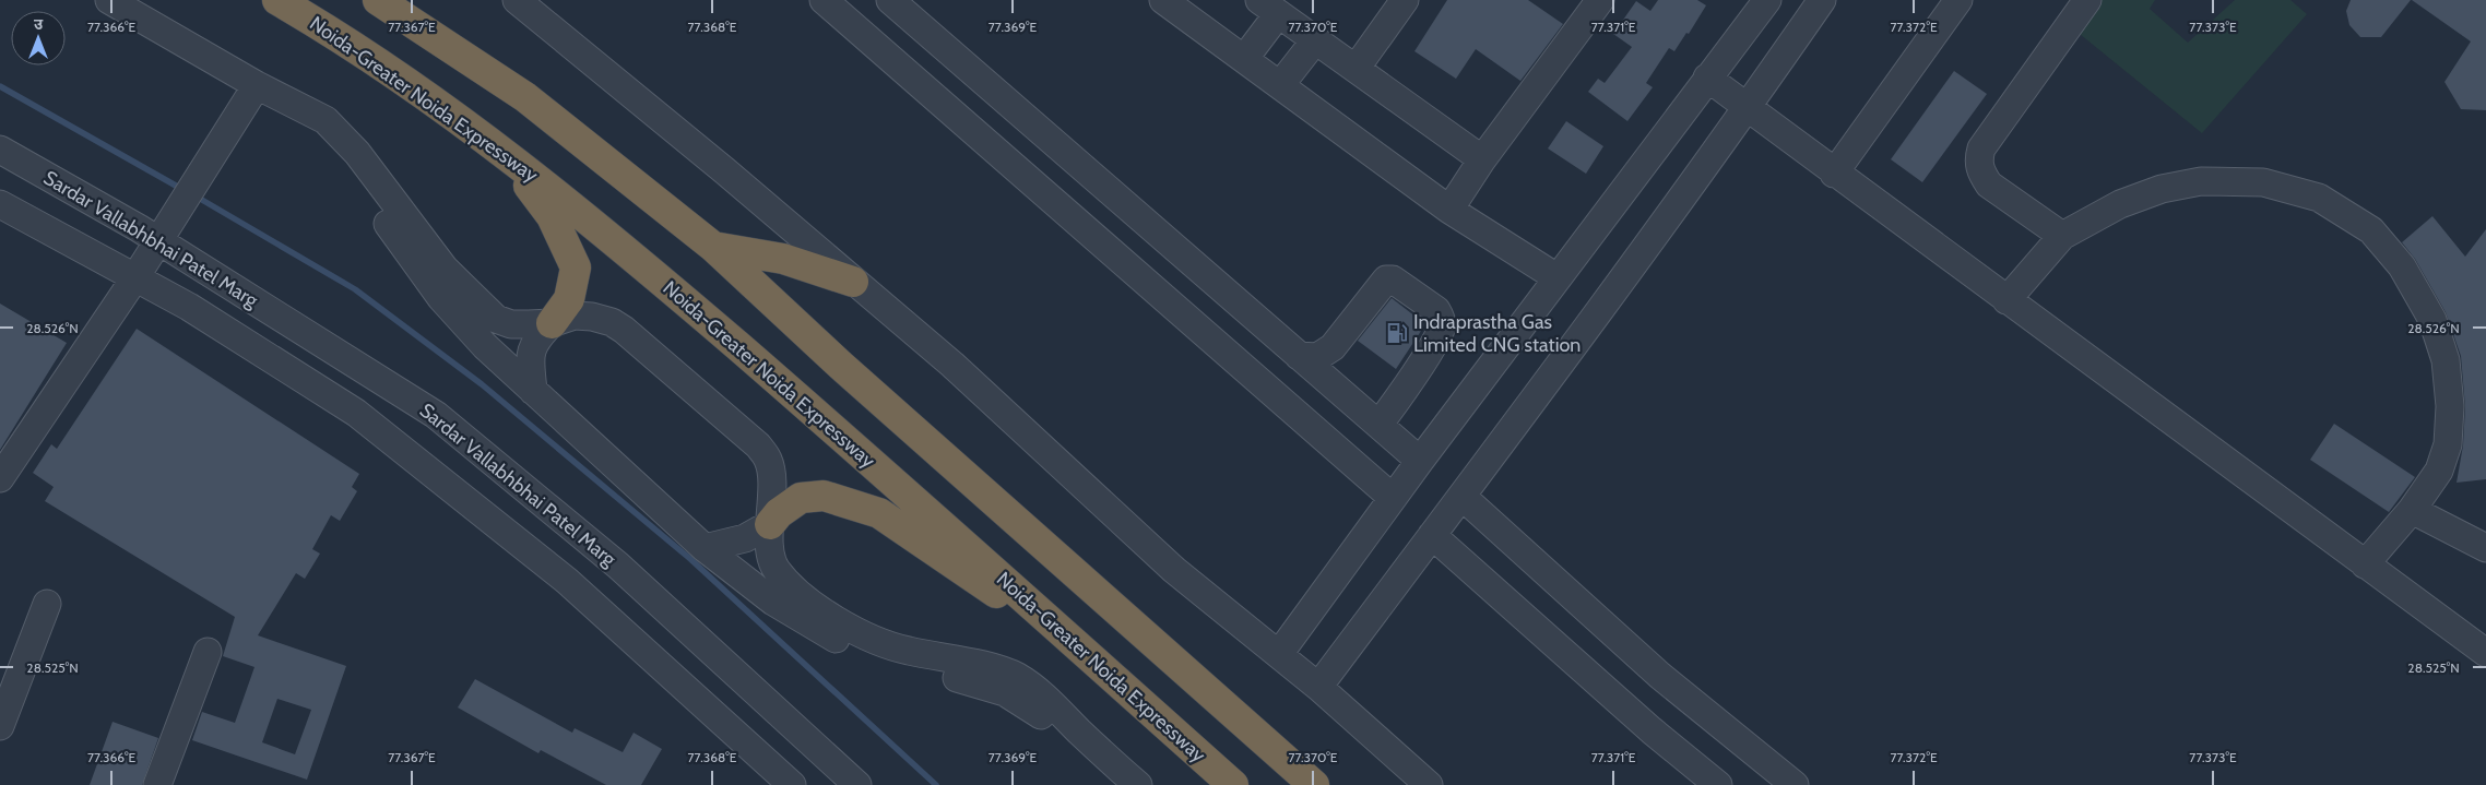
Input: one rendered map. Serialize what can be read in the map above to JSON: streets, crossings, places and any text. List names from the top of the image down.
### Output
{
  "streets": {
    "highway": ["Noida-Greater Noida Expressway"],
    "street": ["Sardar Vallabhbhai Patel Marg"]
  },
  "places": {
    "fuel station": ["Indraprastha Gas Limited CNG station"]
  },
  "north": "top",
  "coordinates": [
    "77.366°E",
    "77.367°E",
    "77.368°E",
    "77.369°E",
    "77.370°E",
    "77.371°E",
    "77.372°E",
    "77.373°E",
    "28.526°N",
    "28.525°N"
  ]
}
